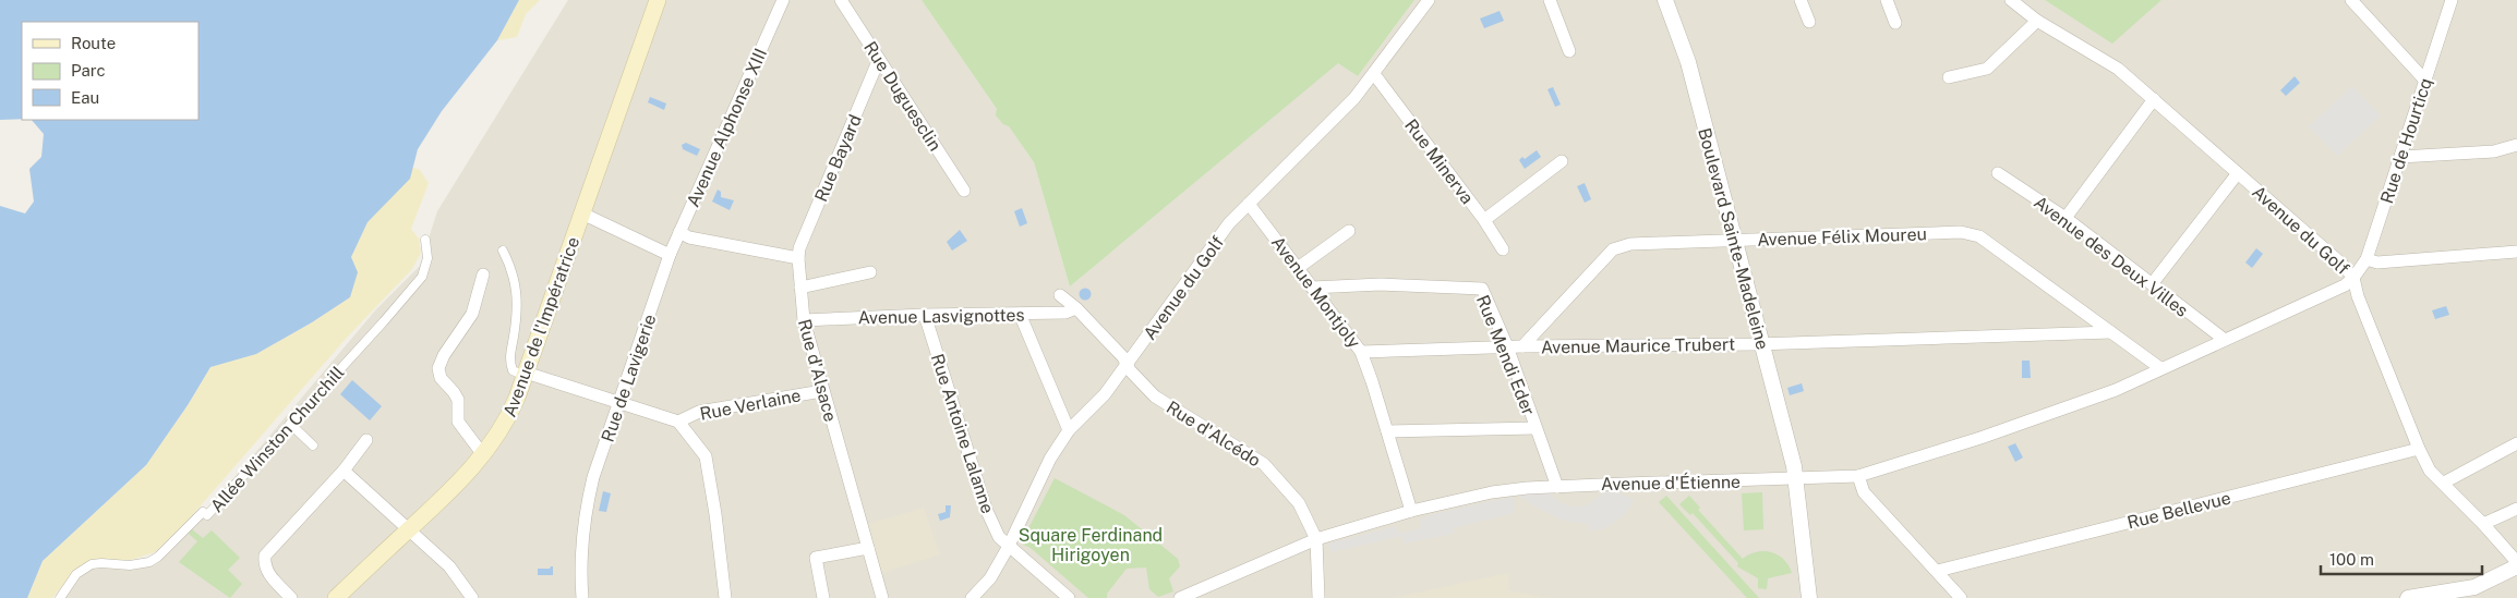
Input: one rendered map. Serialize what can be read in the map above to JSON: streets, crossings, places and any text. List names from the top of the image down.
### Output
{
  "streets": {
    "main road": ["Avenue de l'Impératrice"],
    "street": [
      "Rue Duguesclin",
      "Avenue Alphonse XIII",
      "Rue de Hourticq",
      "Rue Bayard",
      "Rue Minerva",
      "Avenue du Golf",
      "Avenue Félix Moureu",
      "Boulevard Sainte-Madeleine",
      "Avenue des Deux Villes",
      "Avenue Montjoly",
      "Avenue Lasvignottes",
      "Avenue Maurice Trubert",
      "Rue Mendi Eder",
      "Rue d'Alsace",
      "Rue de Lavigerie",
      "Rue Verlaine",
      "Rue Antoine Lalanne",
      "Rue d'Alcédo",
      "Allée Winston Churchill",
      "Avenue d'Étienne",
      "Rue Bellevue"
    ]
  },
  "crossings": [
    ["Rue Duguesclin", "Rue Bayard"],
    ["Avenue Alphonse XIII", "Rue de Lavigerie"],
    ["Rue de Hourticq", "Avenue du Golf"],
    ["Rue de Hourticq", "Avenue d'Étienne"],
    ["Rue Bayard", "Rue d'Alsace"],
    ["Rue Minerva", "Avenue du Golf"],
    ["Avenue du Golf", "Avenue Montjoly"],
    ["Avenue du Golf", "Rue Antoine Lalanne"],
    ["Avenue du Golf", "Rue d'Alcédo"],
    ["Avenue du Golf", "Avenue d'Étienne"],
    ["Avenue du Golf", "Rue Bellevue"],
    ["Avenue Félix Moureu", "Boulevard Sainte-Madeleine"],
    ["Avenue Félix Moureu", "Avenue Maurice Trubert"],
    ["Avenue Félix Moureu", "Avenue d'Étienne"],
    ["Boulevard Sainte-Madeleine", "Avenue Maurice Trubert"],
    ["Boulevard Sainte-Madeleine", "Avenue d'Étienne"],
    ["Avenue des Deux Villes", "Avenue d'Étienne"],
    ["Avenue Montjoly", "Avenue Maurice Trubert"],
    ["Avenue Montjoly", "Rue Mendi Eder"],
    ["Avenue Montjoly", "Avenue d'Étienne"],
    ["Avenue Lasvignottes", "Rue d'Alsace"],
    ["Avenue Lasvignottes", "Rue Antoine Lalanne"],
    ["Avenue Maurice Trubert", "Rue Mendi Eder"],
    ["Rue Mendi Eder", "Avenue d'Étienne"],
    ["Rue d'Alsace", "Rue Verlaine"],
    ["Rue d'Alcédo", "Avenue d'Étienne"]
  ],
  "parks": ["Square Ferdinand Hirigoyen"],
  "legend": ["Route", "Parc", "Eau"],
  "scale_bar": "100 m"
}
